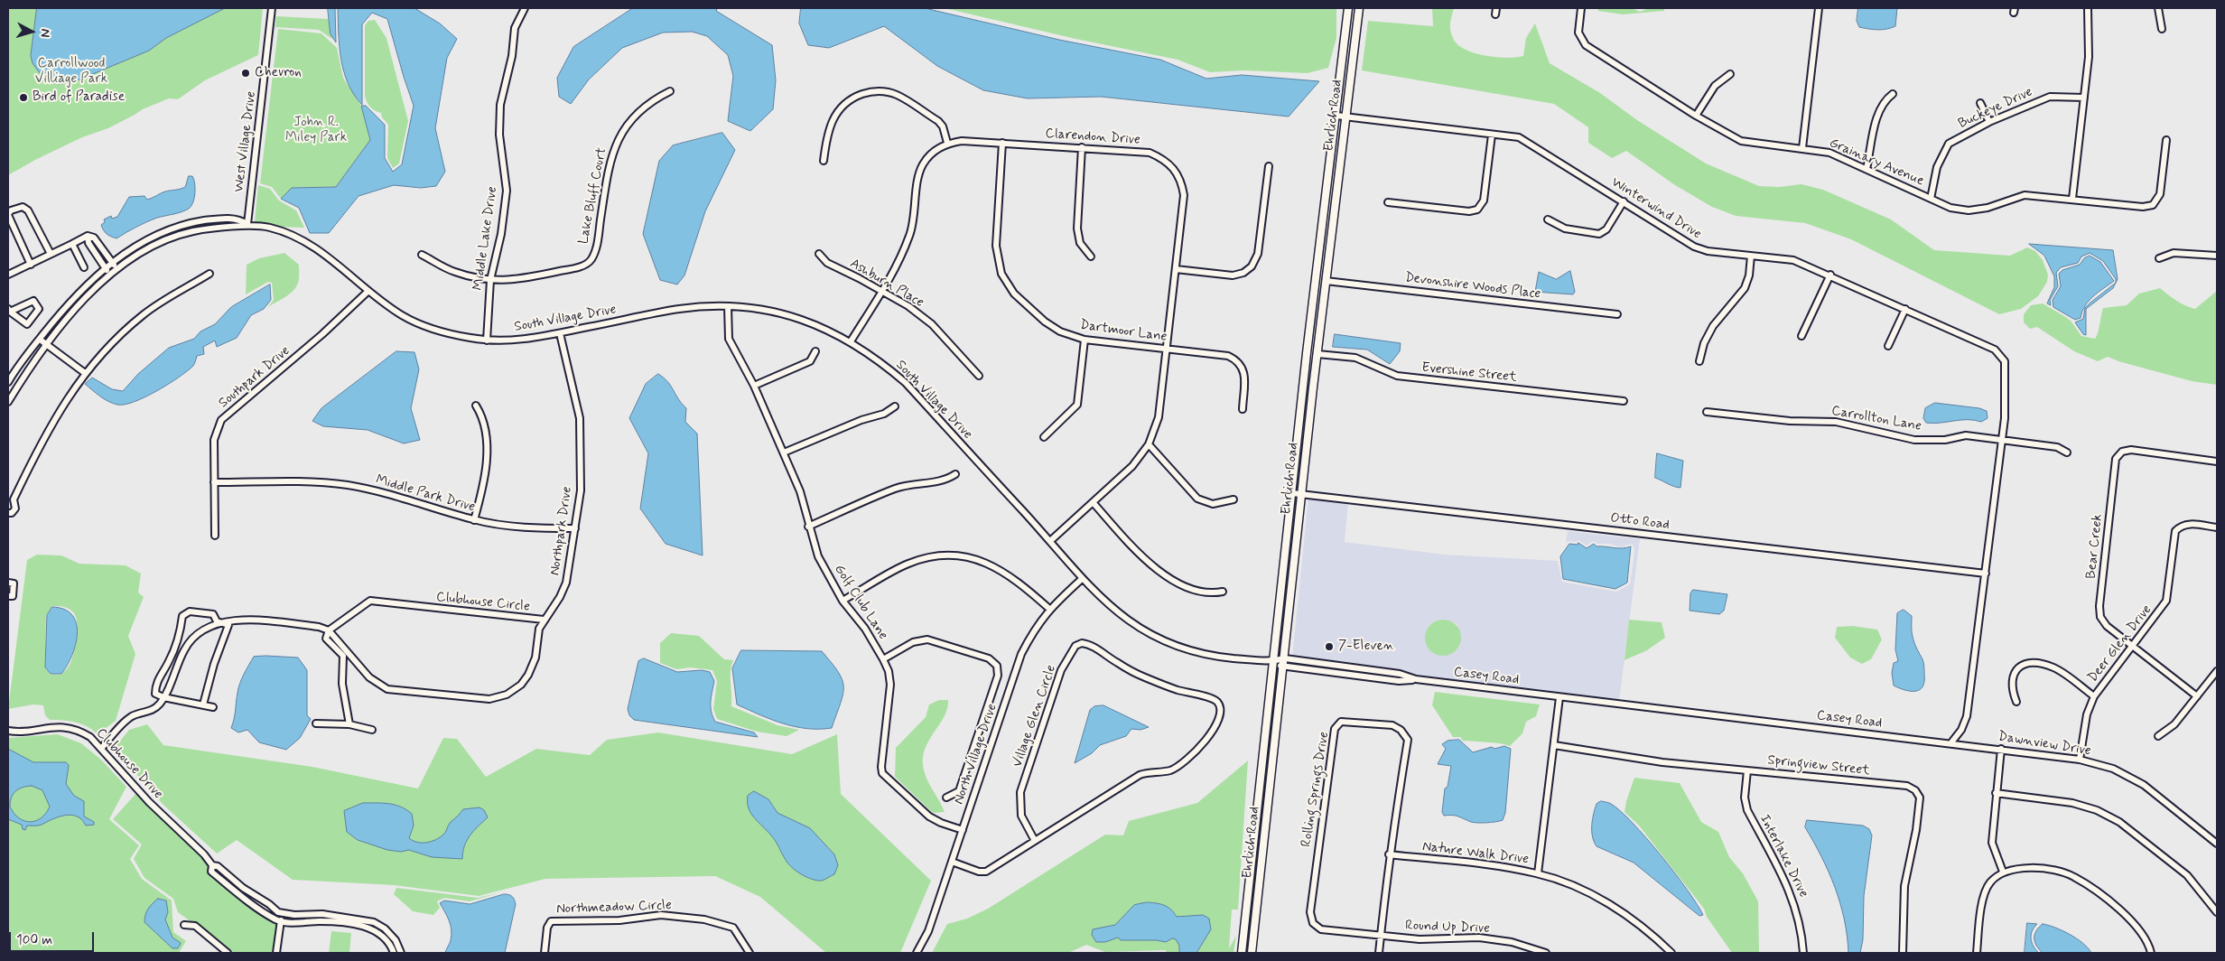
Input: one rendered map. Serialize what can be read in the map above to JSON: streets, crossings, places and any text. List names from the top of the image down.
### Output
{
  "streets": {
    "main road": ["Ehrlich Road"],
    "street": [
      "Buckeye Drive",
      "Clarendon Drive",
      "West Village Drive",
      "Grainary Avenue",
      "Lake Bluff Court",
      "Winterwind Drive",
      "Middle Lake Drive",
      "Ashburn Place",
      "Devonshire Woods Place",
      "South Village Drive",
      "Dartmoor Lane",
      "Evershine Street",
      "Southpark Drive",
      "Carrollton Lane",
      "Middle Park Drive",
      "Otto Road",
      "Northpark Drive",
      "Bear Creek",
      "Clubhouse Circle",
      "Golf Club Lane",
      "Deer Glen Drive",
      "Casey Road",
      "Village Glen Circle",
      "Dawnview Drive",
      "North Village Drive",
      "Clubhouse Drive",
      "Springview Street",
      "Rolling Springs Drive",
      "Nature Walk Drive",
      "Interlake Drive",
      "Northmeadow Circle",
      "Round Up Drive"
    ]
  },
  "crossings": [
    ["Buckeye Drive", "Grainary Avenue"],
    ["Ehrlich Road", "Winterwind Drive"],
    ["Ehrlich Road", "Devonshire Woods Place"],
    ["Ehrlich Road", "South Village Drive"],
    ["Ehrlich Road", "Evershine Street"],
    ["Ehrlich Road", "Otto Road"],
    ["Ehrlich Road", "Casey Road"],
    ["Clarendon Drive", "South Village Drive"],
    ["Clarendon Drive", "Dartmoor Lane"],
    ["West Village Drive", "South Village Drive"],
    ["Lake Bluff Court", "Middle Lake Drive"],
    ["Winterwind Drive", "Carrollton Lane"],
    ["Middle Lake Drive", "South Village Drive"],
    ["South Village Drive", "Southpark Drive"],
    ["South Village Drive", "Northpark Drive"],
    ["South Village Drive", "Golf Club Lane"],
    ["South Village Drive", "Casey Road"],
    ["South Village Drive", "North Village Drive"],
    ["Southpark Drive", "Middle Park Drive"],
    ["Middle Park Drive", "Northpark Drive"],
    ["Northpark Drive", "Clubhouse Circle"],
    ["Bear Creek", "Deer Glen Drive"],
    ["Golf Club Lane", "North Village Drive"],
    ["Deer Glen Drive", "Dawnview Drive"],
    ["Casey Road", "Dawnview Drive"],
    ["Village Glen Circle", "North Village Drive"],
    ["Springview Street", "Interlake Drive"],
    ["Rolling Springs Drive", "Nature Walk Drive"],
    ["Rolling Springs Drive", "Round Up Drive"]
  ],
  "parks": ["Carrollwood Villiage Park", "John R. Miley Park"],
  "places": ["Chevron", "Bird of Paradise", "7-Eleven"],
  "scale_bar": "100 m",
  "north": "right"
}
